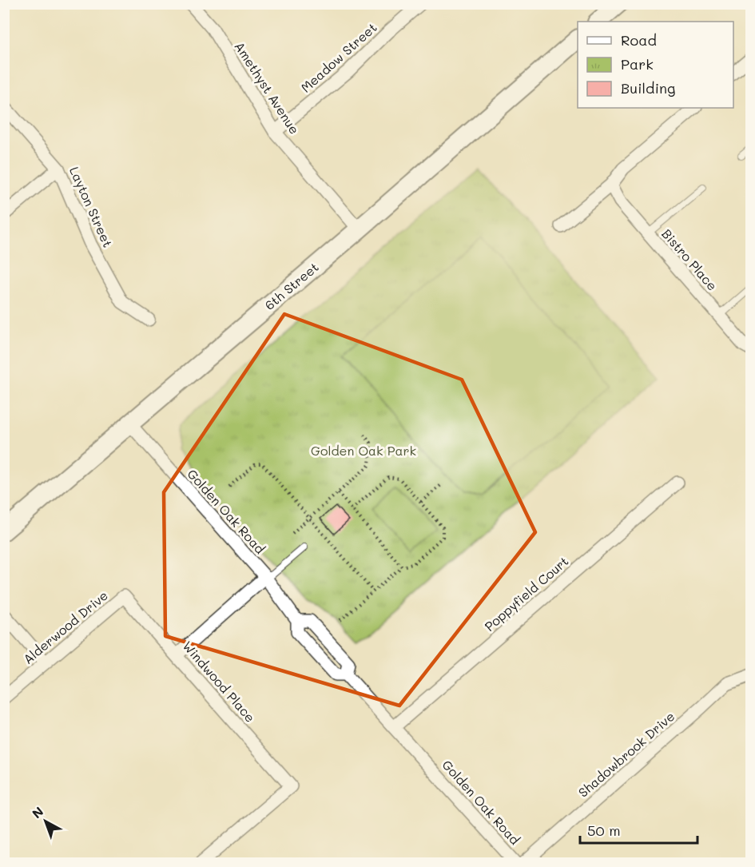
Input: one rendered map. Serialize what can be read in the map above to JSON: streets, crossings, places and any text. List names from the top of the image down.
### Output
{
  "streets": {
    "main road": ["6th Street"],
    "street": [
      "Meadow Street",
      "Amethyst Avenue",
      "Layton Street",
      "Bistro Place",
      "Golden Oak Road",
      "Poppyfield Court",
      "Alderwood Drive",
      "Windwood Place",
      "Shadowbrook Drive"
    ]
  },
  "crossings": [
    ["Meadow Street", "Amethyst Avenue"],
    ["Amethyst Avenue", "6th Street"],
    ["6th Street", "Golden Oak Road"],
    ["Golden Oak Road", "Poppyfield Court"],
    ["Alderwood Drive", "Windwood Place"]
  ],
  "parks": ["Golden Oak Park"],
  "legend": ["Road", "Park", "Building"],
  "scale_bar": "50 m",
  "north": "top left"
}
